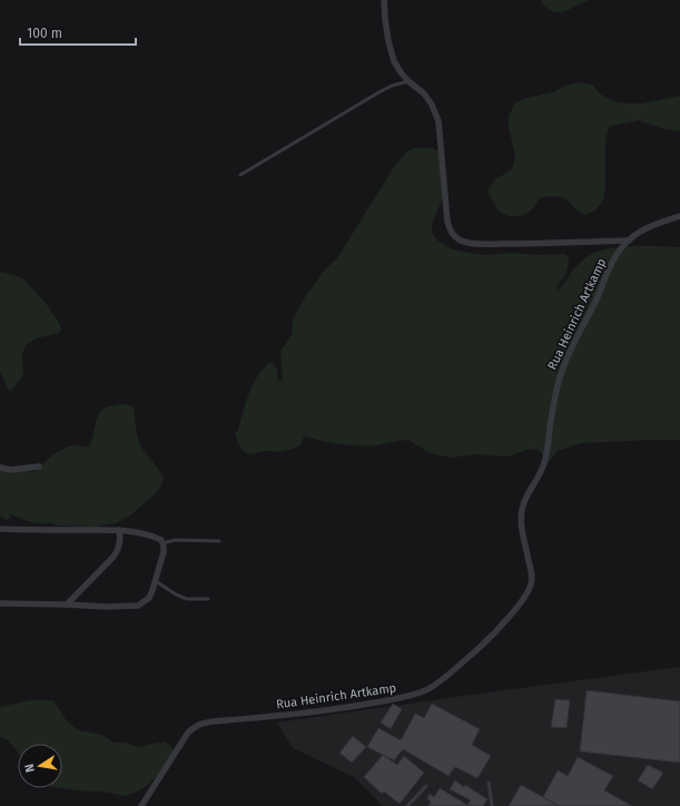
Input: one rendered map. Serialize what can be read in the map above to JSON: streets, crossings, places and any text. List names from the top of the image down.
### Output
{
  "streets": {
    "street": ["Rua Heinrich Artkamp"]
  },
  "scale_bar": "100 m",
  "north": "left"
}
